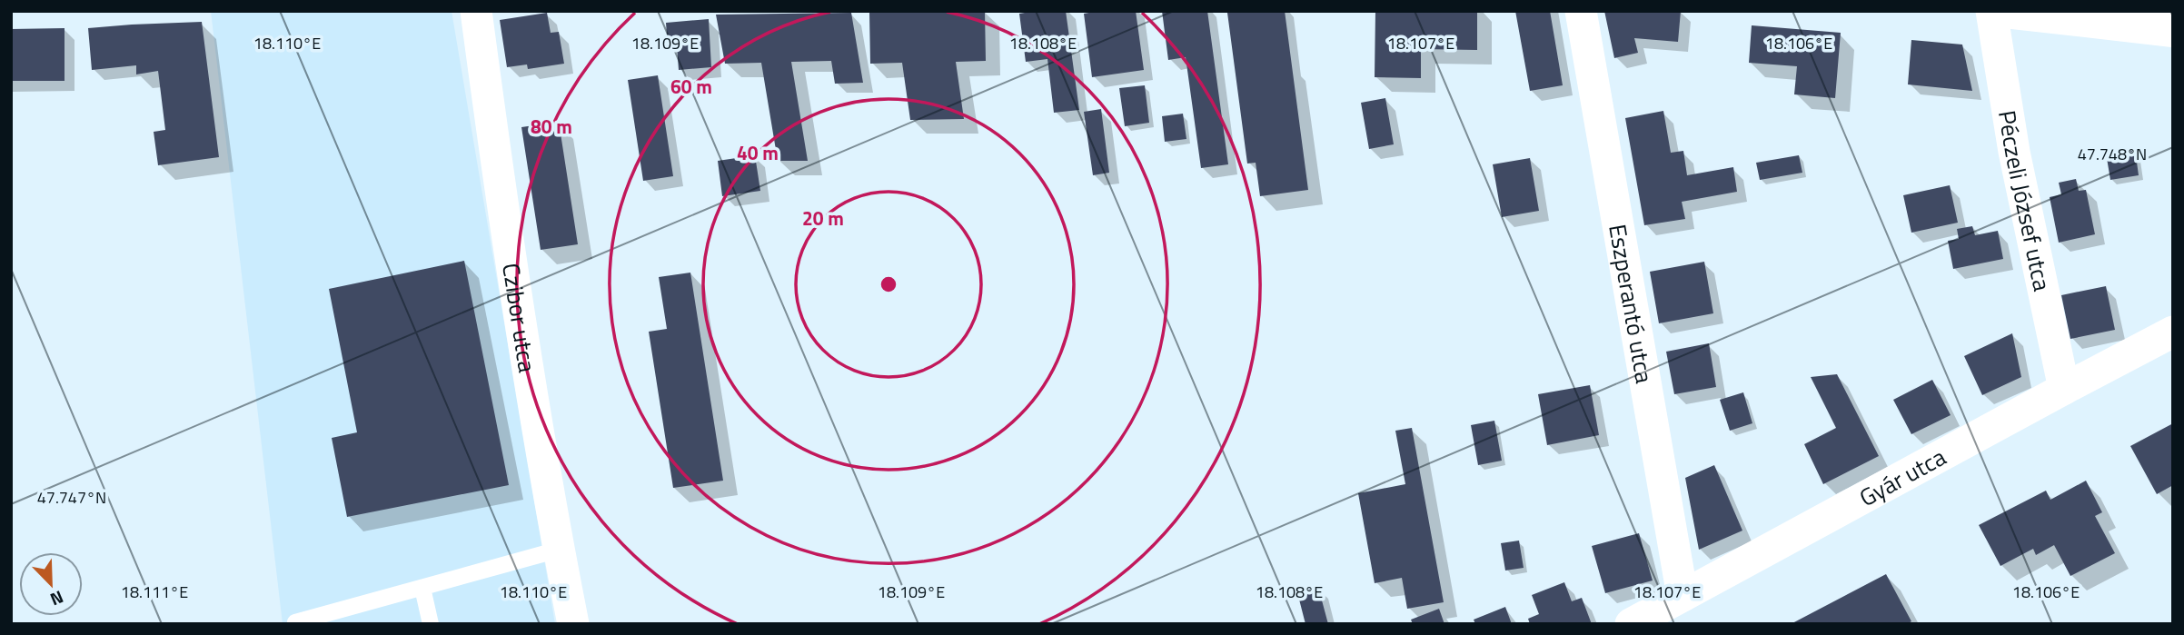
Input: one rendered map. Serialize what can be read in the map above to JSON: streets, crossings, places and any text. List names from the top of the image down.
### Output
{
  "streets": {
    "street": [
      "Péczeli József utca",
      "Eszperantó utca",
      "Czibor utca",
      "Gyár utca"
    ]
  },
  "crossings": [
    ["Péczeli József utca", "Gyár utca"],
    ["Eszperantó utca", "Gyár utca"]
  ],
  "north": "bottom right",
  "coordinates": [
    "18.110°E",
    "18.109°E",
    "18.108°E",
    "18.106°E",
    "18.107°E",
    "47.748°N",
    "47.747°N",
    "18.111°E"
  ],
  "rings": [
    "60 m",
    "80 m",
    "40 m",
    "20 m"
  ]
}
